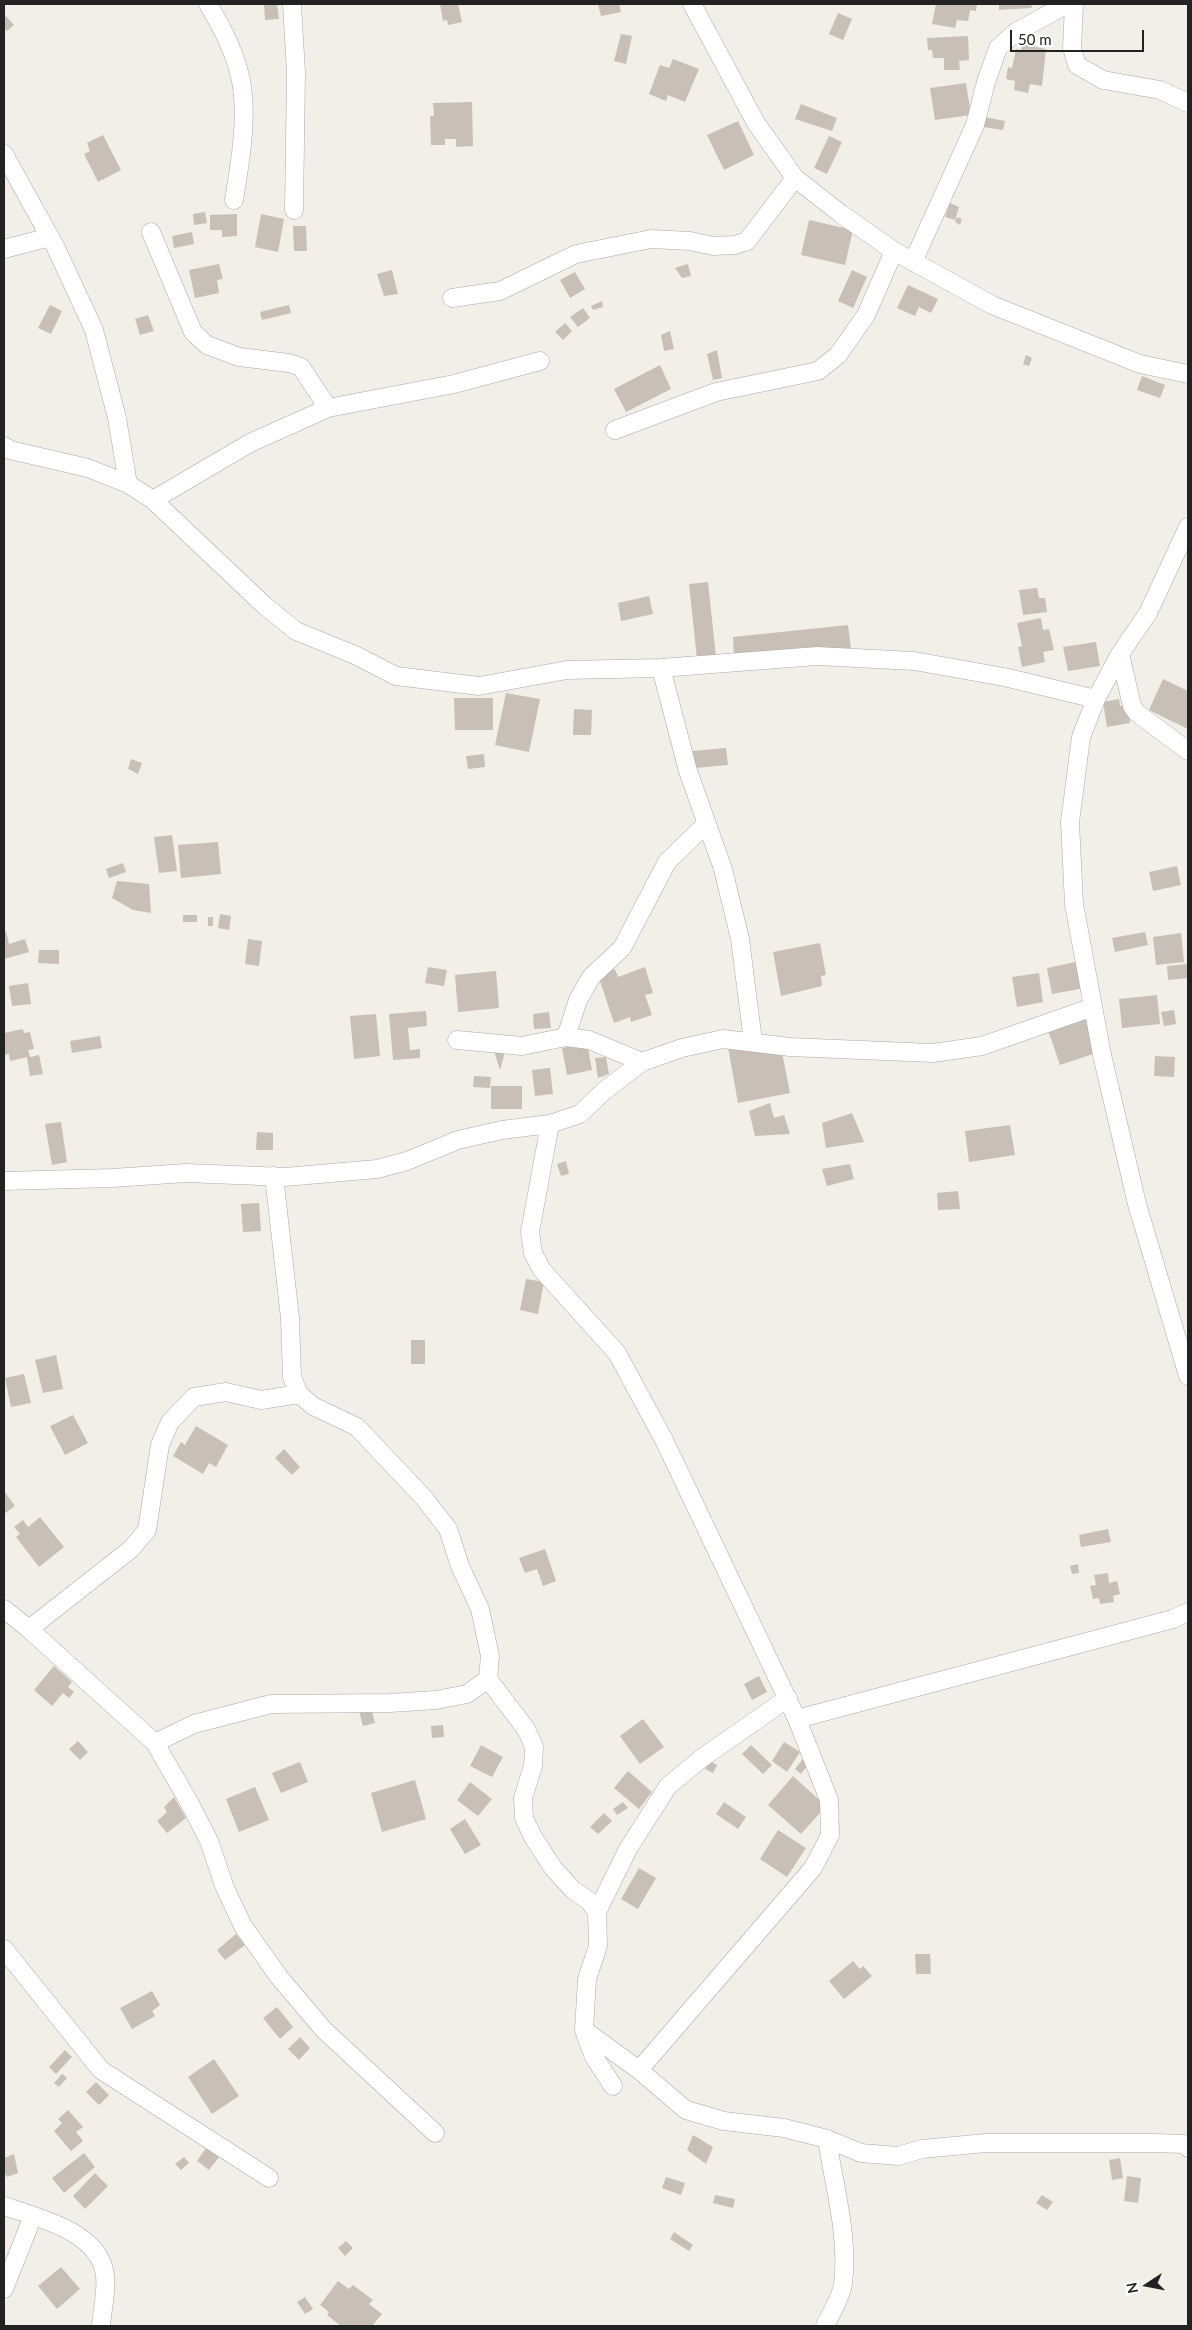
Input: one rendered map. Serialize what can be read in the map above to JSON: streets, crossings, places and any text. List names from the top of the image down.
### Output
{
  "scale_bar": "50 m",
  "north": "left"
}
